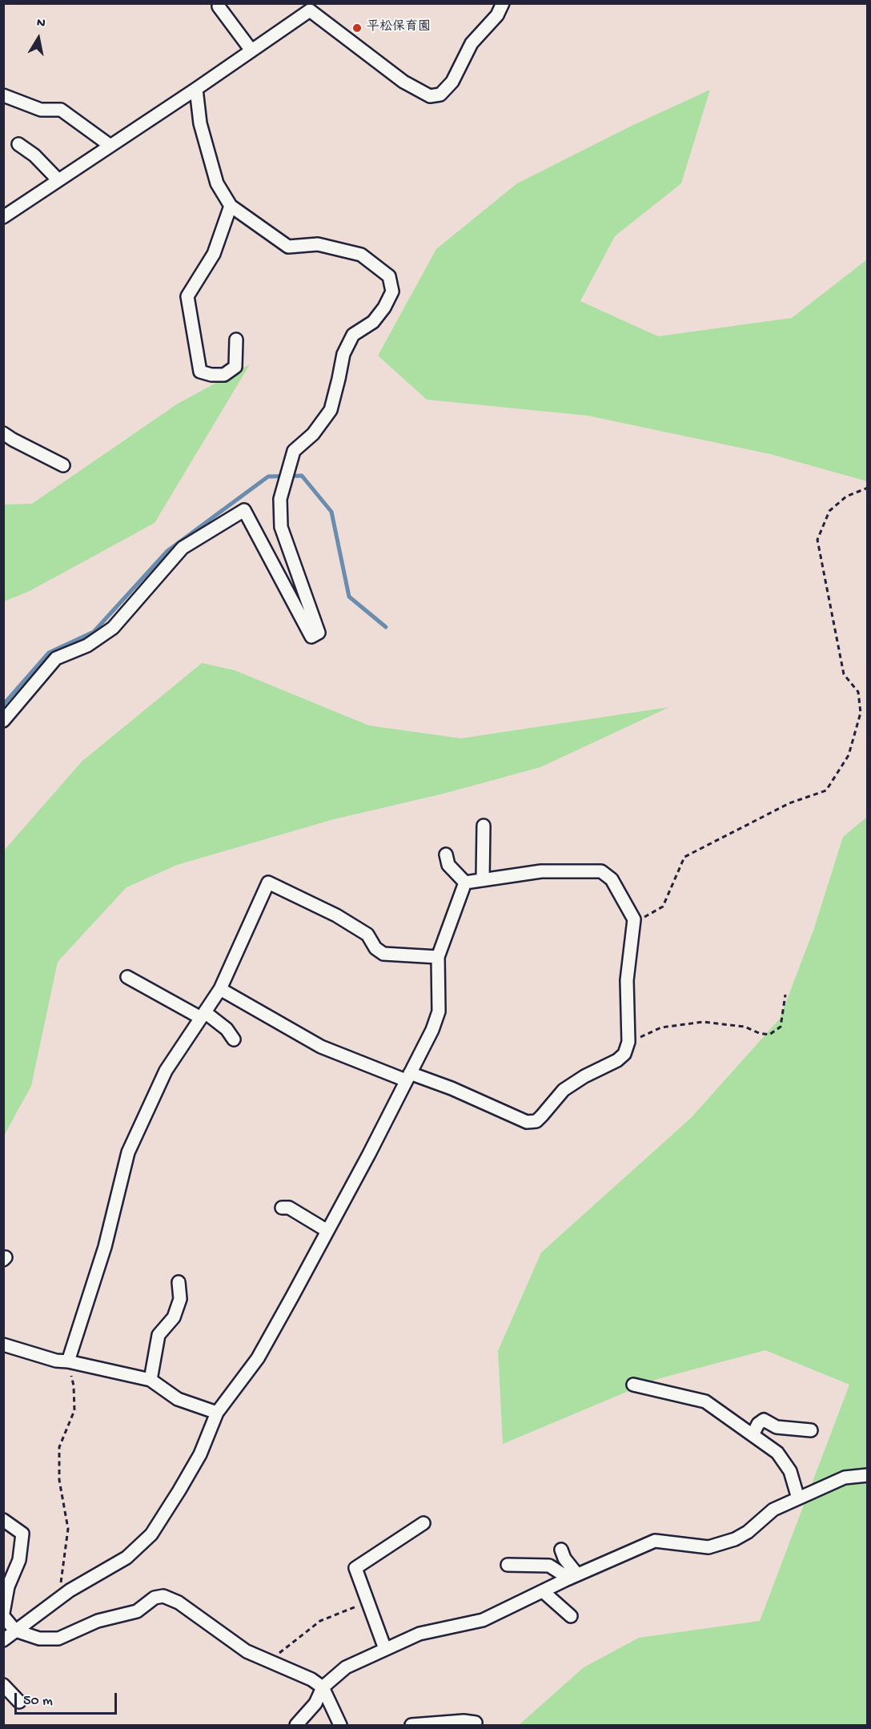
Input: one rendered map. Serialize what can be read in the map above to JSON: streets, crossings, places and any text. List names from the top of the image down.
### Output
{
  "places": ["平松保育園"],
  "scale_bar": "50 m",
  "north": "top"
}
